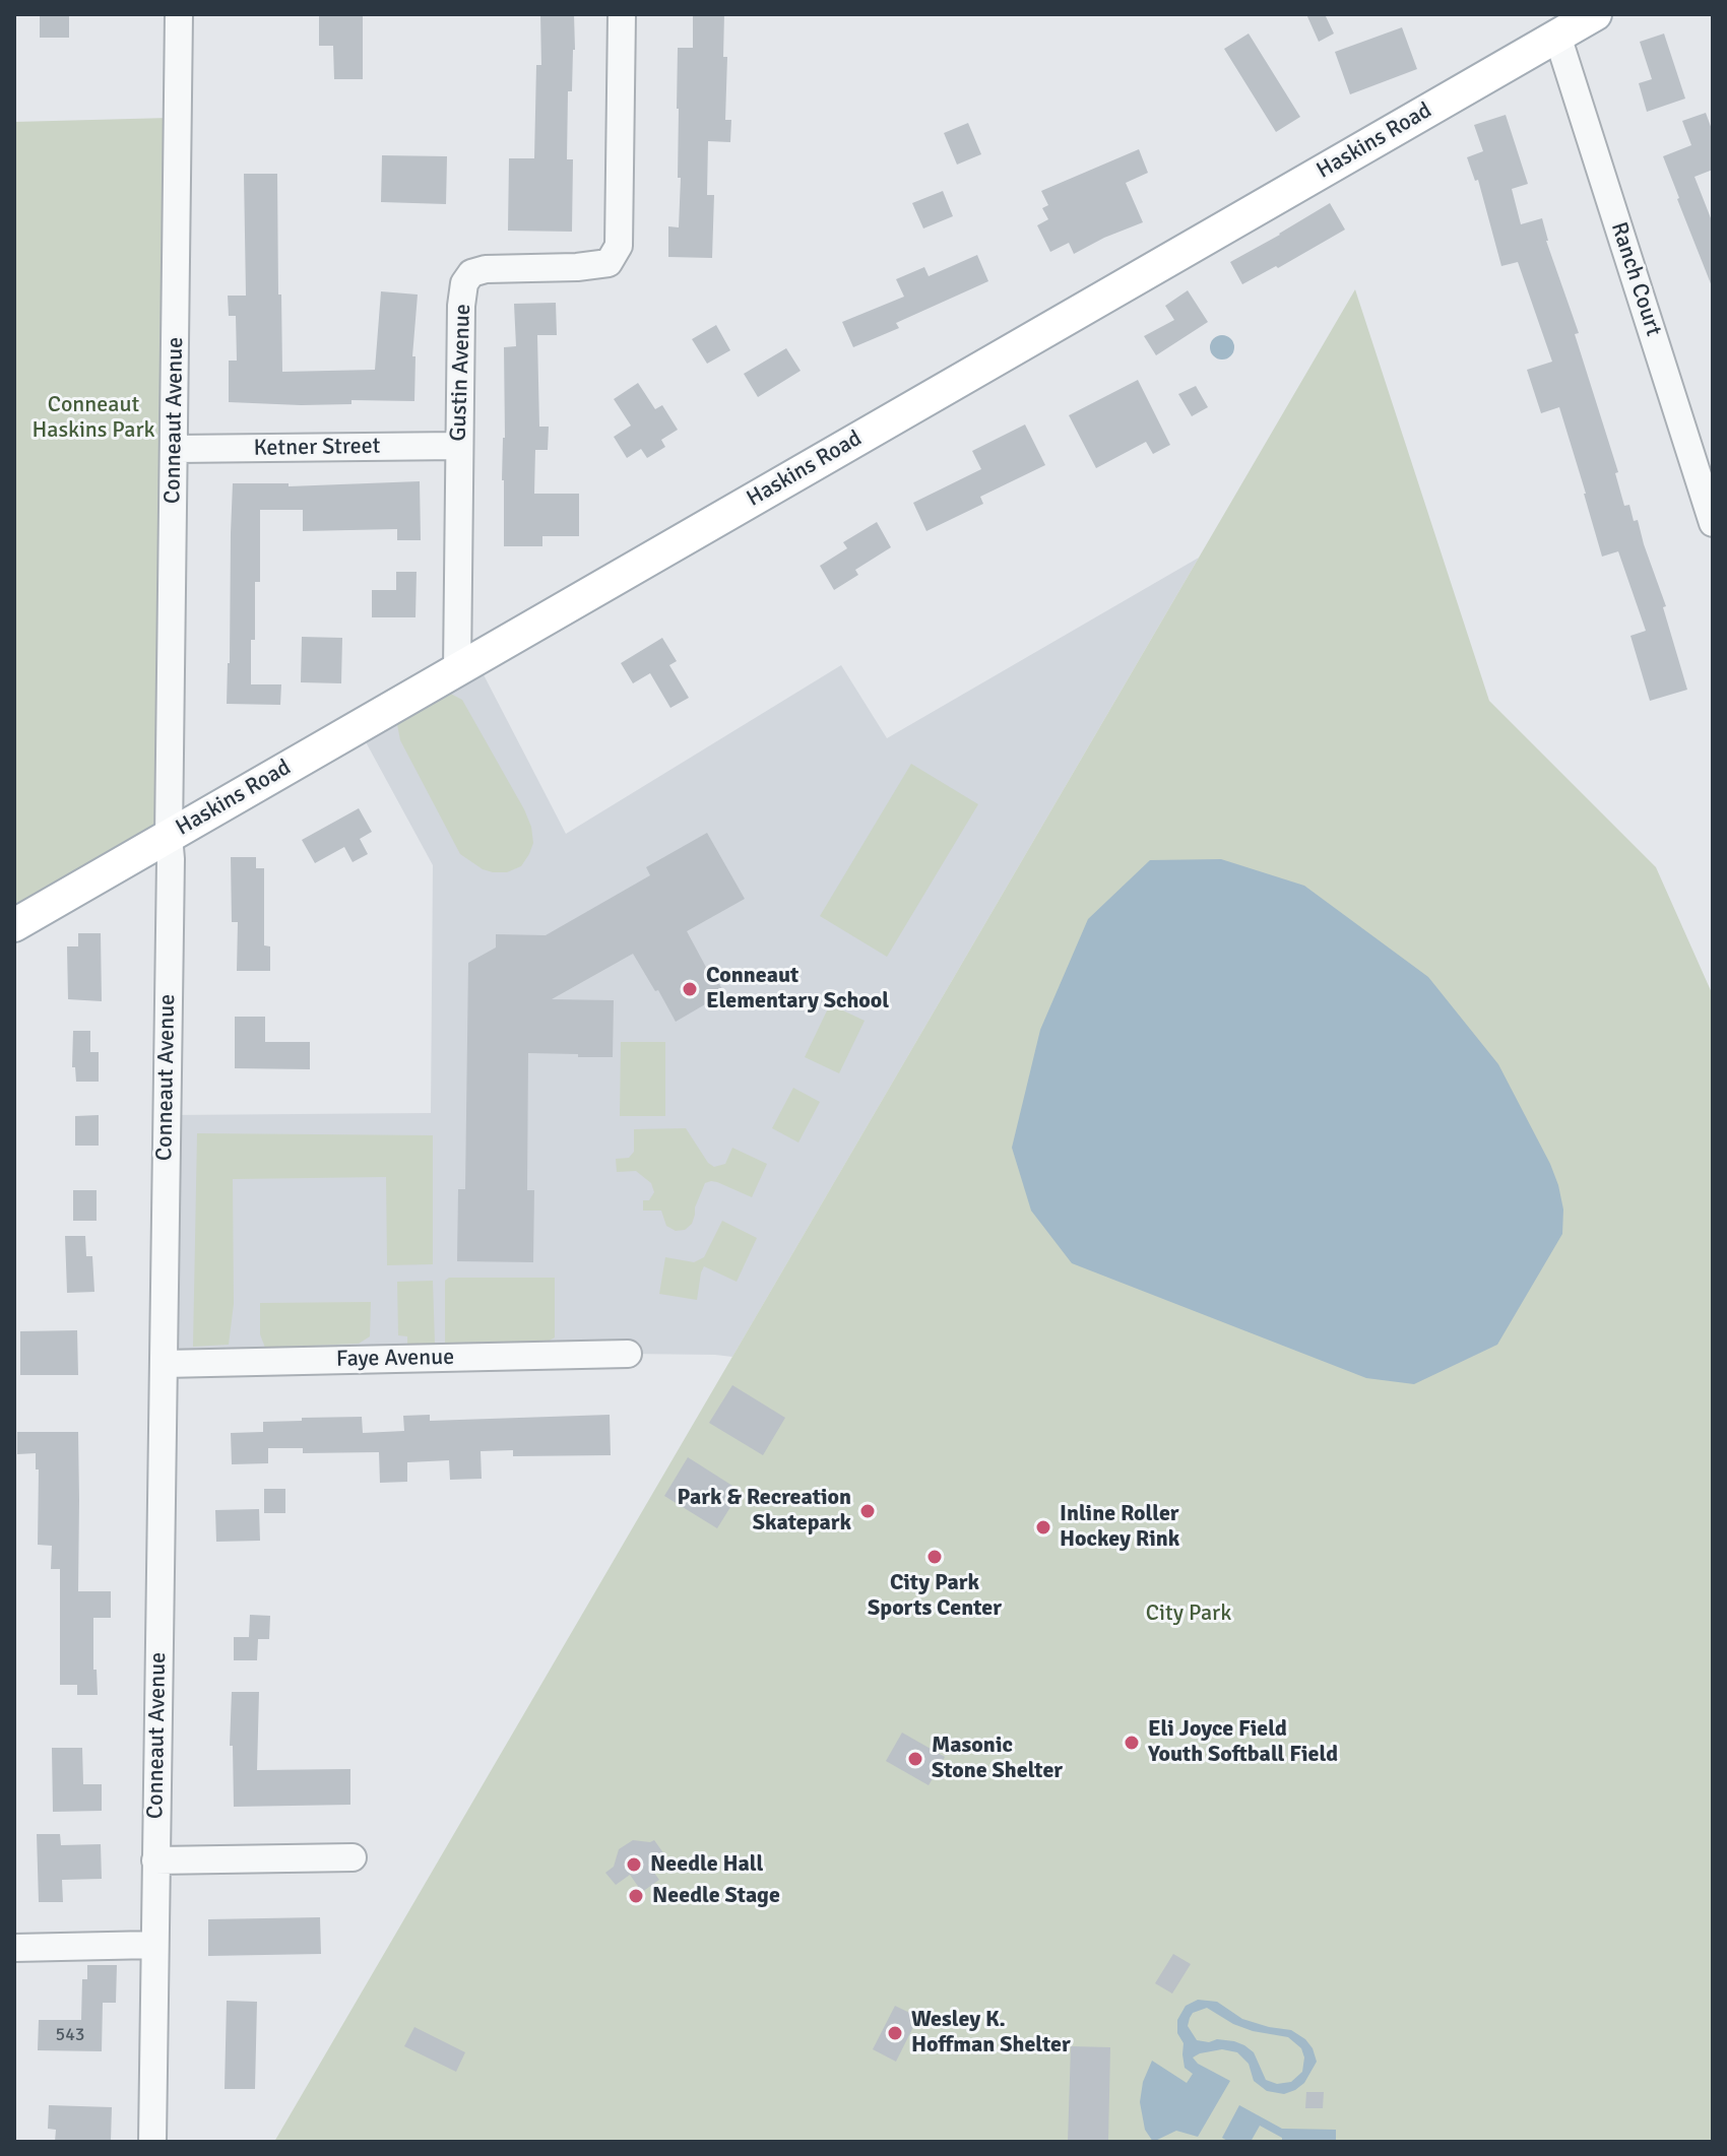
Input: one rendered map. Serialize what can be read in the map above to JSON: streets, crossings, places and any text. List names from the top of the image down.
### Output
{
  "streets": {
    "main road": ["Haskins Road"],
    "street": [
      "Ranch Court",
      "Gustin Avenue",
      "Conneaut Avenue",
      "Ketner Street",
      "Faye Avenue"
    ]
  },
  "crossings": [
    ["Haskins Road", "Ranch Court"],
    ["Haskins Road", "Gustin Avenue"],
    ["Haskins Road", "Conneaut Avenue"],
    ["Gustin Avenue", "Ketner Street"],
    ["Conneaut Avenue", "Ketner Street"],
    ["Conneaut Avenue", "Faye Avenue"]
  ],
  "parks": ["Conneaut Haskins Park", "City Park"],
  "places": [
    "Conneaut Elementary School",
    "Park & Recreation Skatepark",
    "Inline Roller Hockey Rink",
    "City Park Sports Center",
    "Eli Joyce Field Youth Softball Field",
    "Masonic Stone Shelter",
    "Needle Hall",
    "Needle Stage",
    "Wesley K. Hoffman Shelter"
  ],
  "house_numbers": ["543"]
}
